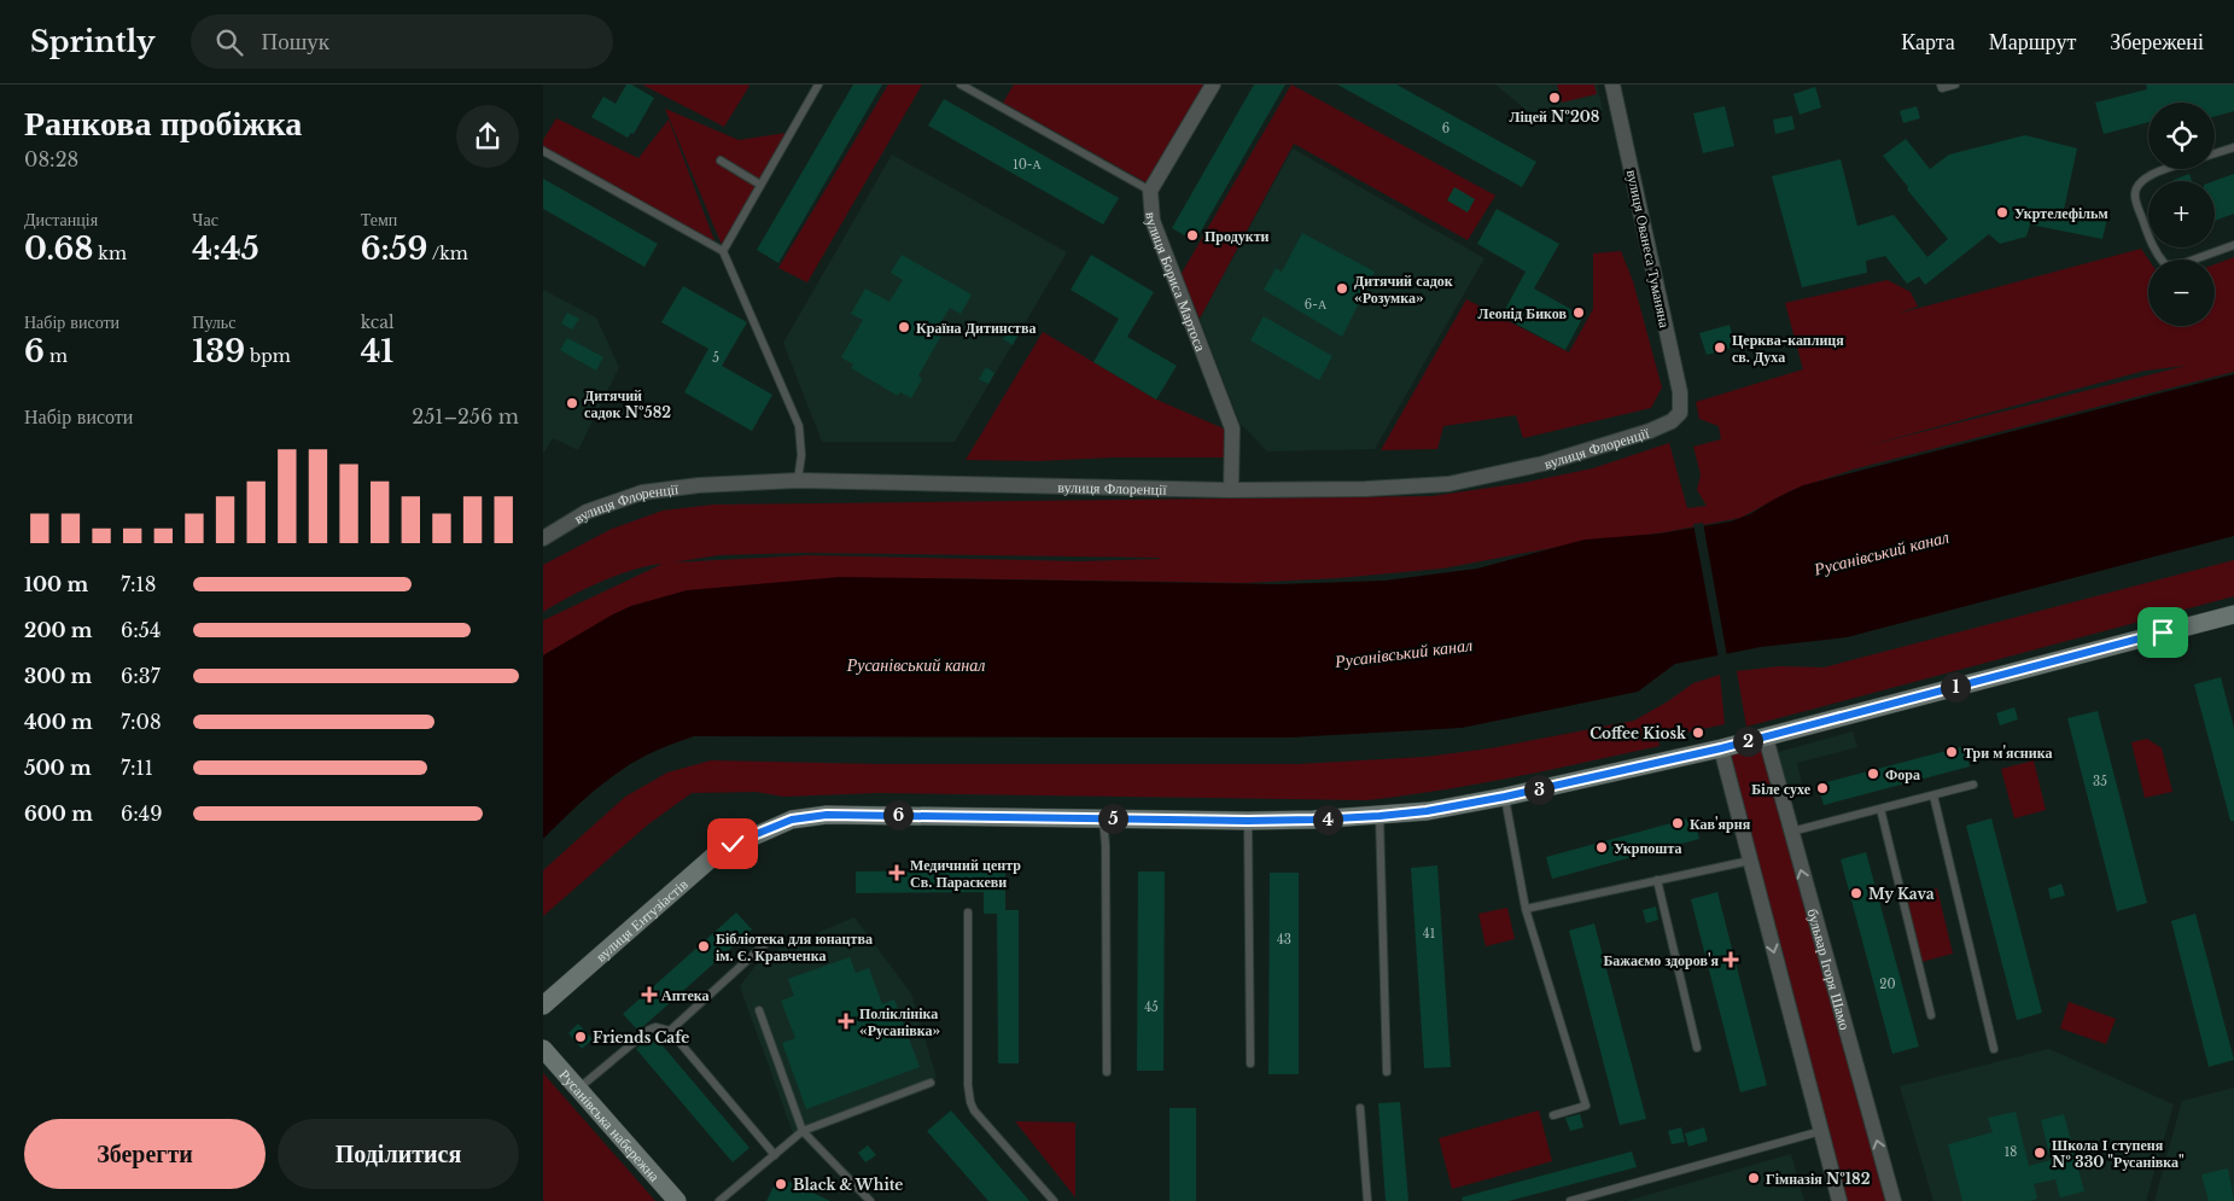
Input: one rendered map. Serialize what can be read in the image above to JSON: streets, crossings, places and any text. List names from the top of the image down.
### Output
{
  "streets": {
    "street": [
      "вулиця Ованеса Туманяна",
      "вулиця Бориса Мартоса",
      "вулиця Флоренції",
      "вулиця Ентузіастів",
      "бульвар Ігоря Шамо",
      "Русанівська набережна"
    ]
  },
  "crossings": [
    ["вулиця Ованеса Туманяна", "вулиця Флоренції"],
    ["вулиця Бориса Мартоса", "вулиця Флоренції"],
    ["вулиця Ентузіастів", "бульвар Ігоря Шамо"]
  ],
  "water": ["Русанівський канал"],
  "places": {
    "other": [
      "Ліцей №208",
      "Укртелефільм",
      "Продукти",
      "Дитячий садок «Розумка»",
      "Леонід Биков",
      "Країна Дитинства",
      "Церква-каплиця св. Духа",
      "Дитячий садок №582",
      "Coffee Kiosk",
      "Три м'ясника",
      "Фора",
      "Біле сухе",
      "Кав'ярня",
      "Укрпошта",
      "My Kava",
      "Бібліотека для юнацтва ім. Є. Кравченка",
      "Friends Cafe",
      "Школа І ступеня № 330 \"Русанівка\"",
      "Гімназія №182",
      "Black & White"
    ],
    "health": [
      "Медичний центр Св. Параскеви",
      "Бажаємо здоров'я",
      "Аптека",
      "Поліклініка «Русанівка»"
    ]
  },
  "house_numbers": [
    "6",
    "10-А",
    "6-А",
    "5",
    "35",
    "41",
    "43",
    "20",
    "45",
    "18"
  ],
  "page": {
    "header": "Sprintly",
    "search": "Пошук",
    "nav": ["Карта", "Маршрут", "Збережені"],
    "heading": ["Ранкова пробіжка", "08:28"],
    "map_buttons": ["+", "−"],
    "stats": [
      ["Дистанція", "0.68 km"],
      ["Час", "4:45"],
      ["Темп", "6:59 /km"],
      ["Набір висоти", "6 m"],
      ["Пульс", "139 bpm"],
      ["kcal", "41"]
    ],
    "chart": ["Набір висоти", "251–256 m"],
    "list": [
      {
        "name": "100 m",
        "note": "7:18"
      },
      {
        "name": "200 m",
        "note": "6:54"
      },
      {
        "name": "300 m",
        "note": "6:37"
      },
      {
        "name": "400 m",
        "note": "7:08"
      },
      {
        "name": "500 m",
        "note": "7:11"
      },
      {
        "name": "600 m",
        "note": "6:49"
      }
    ],
    "pins": [
      "1",
      "2",
      "3",
      "6",
      "5",
      "4"
    ],
    "buttons": ["Зберегти", "Поділитися"]
  }
}
